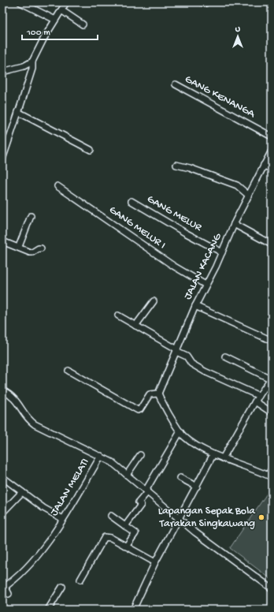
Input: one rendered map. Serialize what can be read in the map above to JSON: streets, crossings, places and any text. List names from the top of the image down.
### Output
{
  "streets": {
    "street": [
      "GANG KENANGA",
      "GANG MELUR",
      "GANG MELUR I",
      "JALAN KACANG",
      "JALAN MELATI"
    ]
  },
  "crossings": [
    ["GANG MELUR", "JALAN KACANG"],
    ["GANG MELUR I", "JALAN KACANG"]
  ],
  "places": ["Lapangan Sepak Bola Tarakan Singkawang"],
  "scale_bar": "100 m",
  "north": "top"
}
